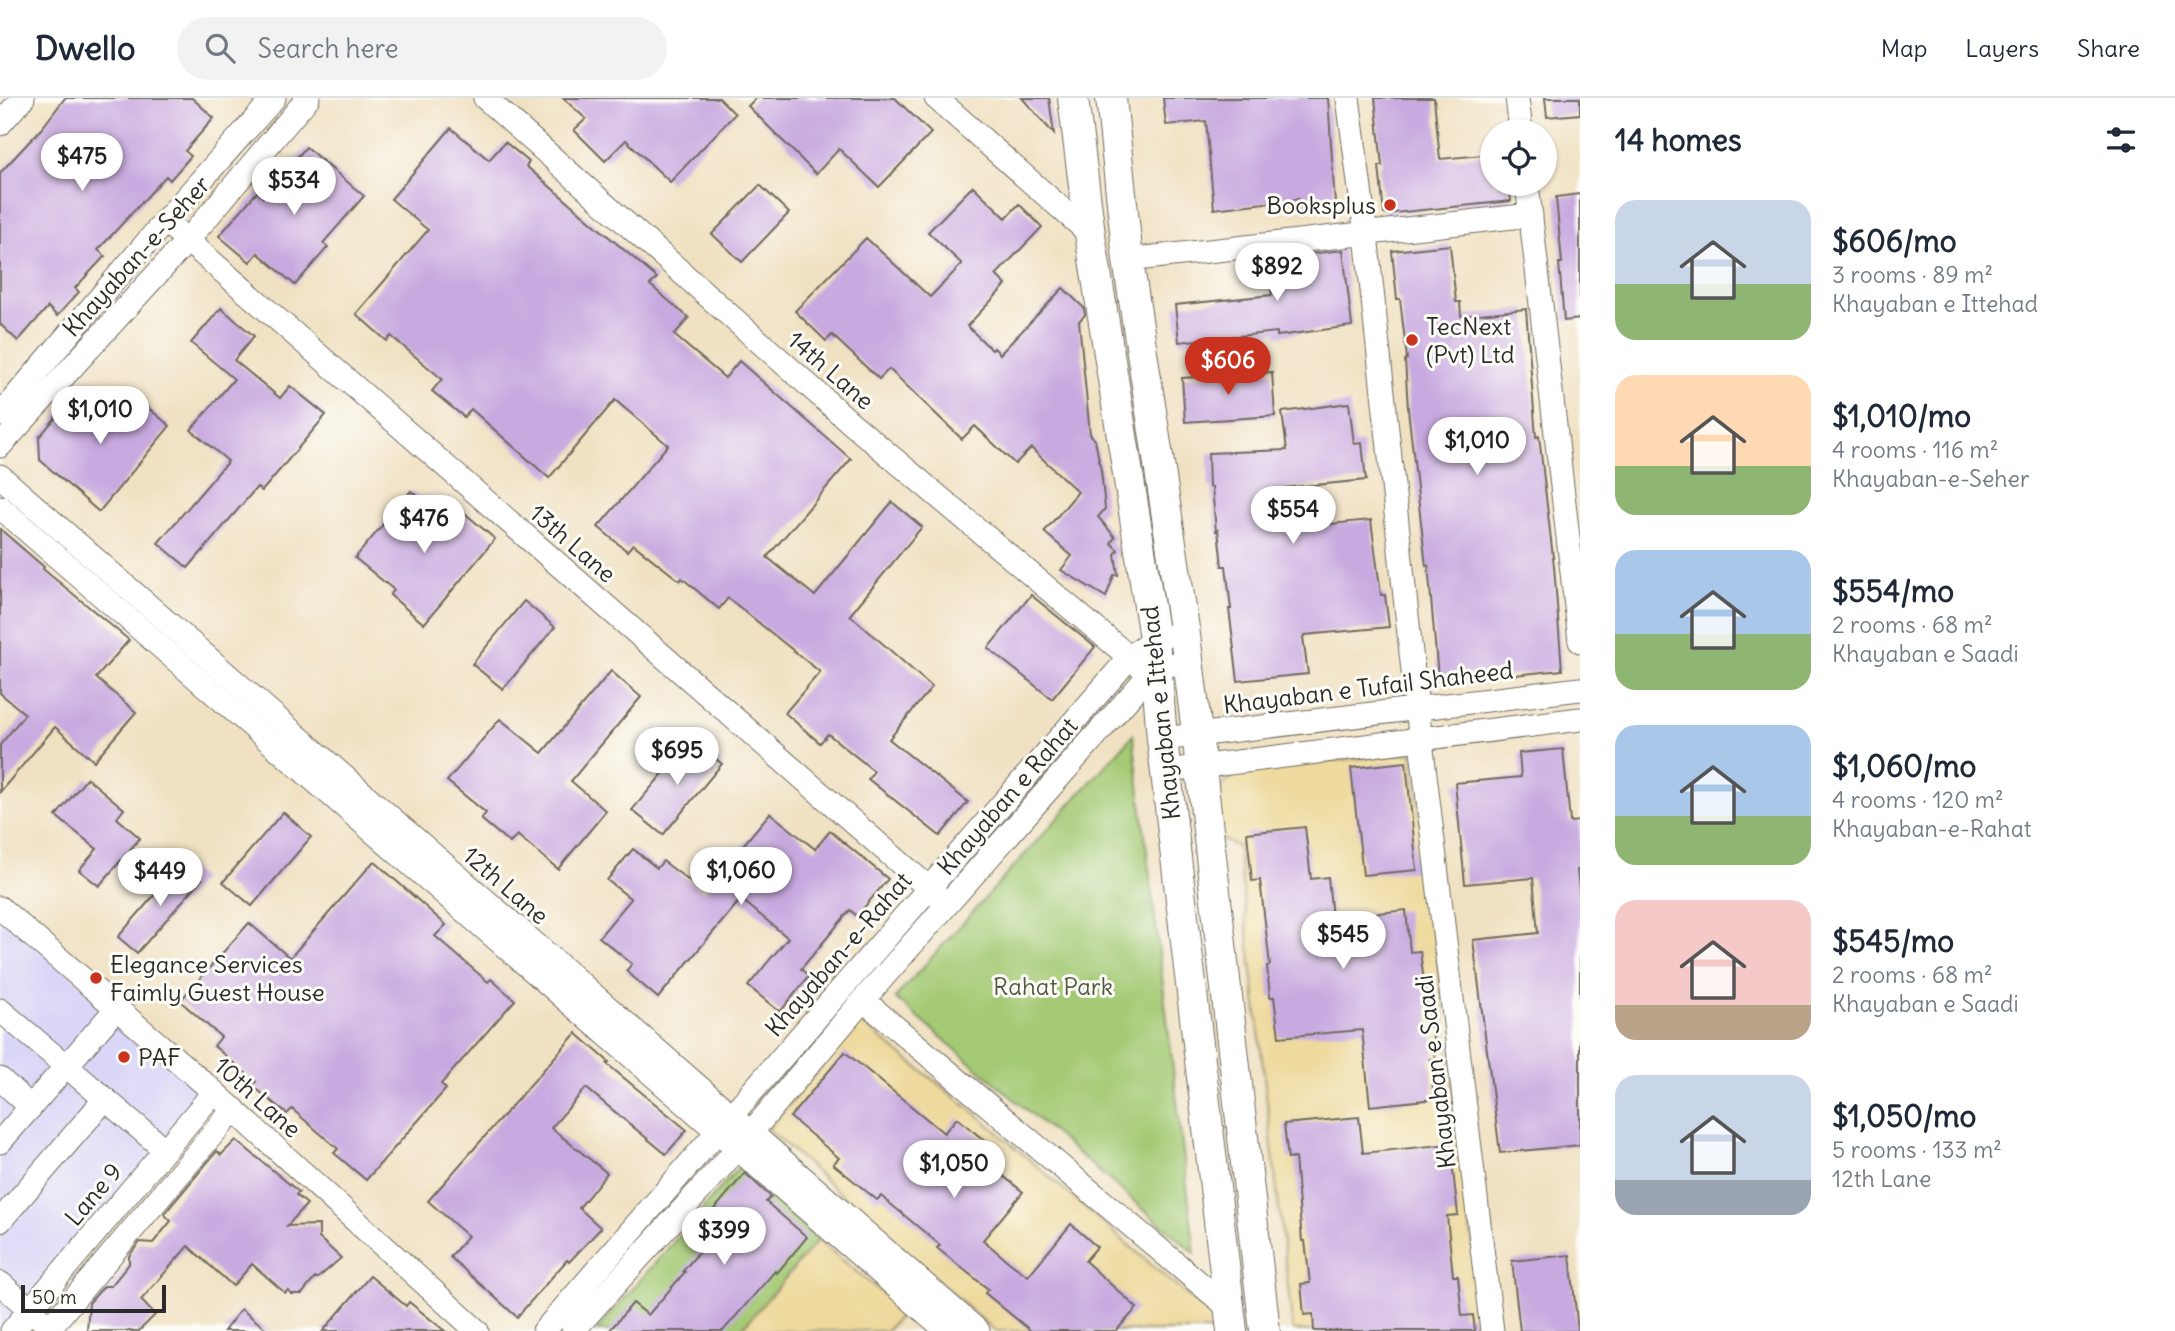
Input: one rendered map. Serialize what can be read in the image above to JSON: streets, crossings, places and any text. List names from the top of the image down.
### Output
{
  "streets": {
    "main road": ["Khayaban e Ittehad"],
    "street": [
      "Khayaban-e-Seher",
      "14th Lane",
      "13th Lane",
      "Khayaban e Tufail Shaheed",
      "Khayaban e Rahat",
      "12th Lane",
      "Khayaban-e-Rahat",
      "Khayaban e Saadi",
      "10th Lane",
      "Lane 9"
    ]
  },
  "crossings": [
    ["Khayaban-e-Seher", "13th Lane"],
    ["14th Lane", "Khayaban e Ittehad"],
    ["14th Lane", "Khayaban e Rahat"],
    ["13th Lane", "Khayaban e Rahat"],
    ["13th Lane", "Khayaban-e-Rahat"],
    ["Khayaban e Tufail Shaheed", "Khayaban e Ittehad"],
    ["Khayaban e Tufail Shaheed", "Khayaban e Saadi"],
    ["Khayaban e Ittehad", "Khayaban e Rahat"],
    ["Khayaban e Rahat", "12th Lane"],
    ["Khayaban e Rahat", "Khayaban-e-Rahat"],
    ["12th Lane", "Khayaban-e-Rahat"],
    ["10th Lane", "Lane 9"]
  ],
  "parks": ["Rahat Park"],
  "places": [
    "Booksplus",
    "TecNext (Pvt) Ltd",
    "Elegance Services Faimly Guest House",
    "PAF"
  ],
  "scale_bar": "50 m",
  "page": {
    "header": "Dwello",
    "search": "Search here",
    "nav": ["Map", "Layers", "Share"],
    "heading": "14 homes",
    "price": [
      "$475",
      "$534",
      "$892",
      "$606",
      "$1,010",
      "$1,010",
      "$554",
      "$476",
      "$695",
      "$1,060",
      "$449",
      "$545",
      "$1,050",
      "$399"
    ],
    "list": [
      {
        "name": "$606/mo",
        "note": "3 rooms · 89 m² · Khayaban e Ittehad"
      },
      {
        "name": "$1,010/mo",
        "note": "4 rooms · 116 m² · Khayaban-e-Seher"
      },
      {
        "name": "$554/mo",
        "note": "2 rooms · 68 m² · Khayaban e Saadi"
      },
      {
        "name": "$1,060/mo",
        "note": "4 rooms · 120 m² · Khayaban-e-Rahat"
      },
      {
        "name": "$545/mo",
        "note": "2 rooms · 68 m² · Khayaban e Saadi"
      },
      {
        "name": "$1,050/mo",
        "note": "5 rooms · 133 m² · 12th Lane"
      }
    ],
    "scale": "50 m"
  }
}
